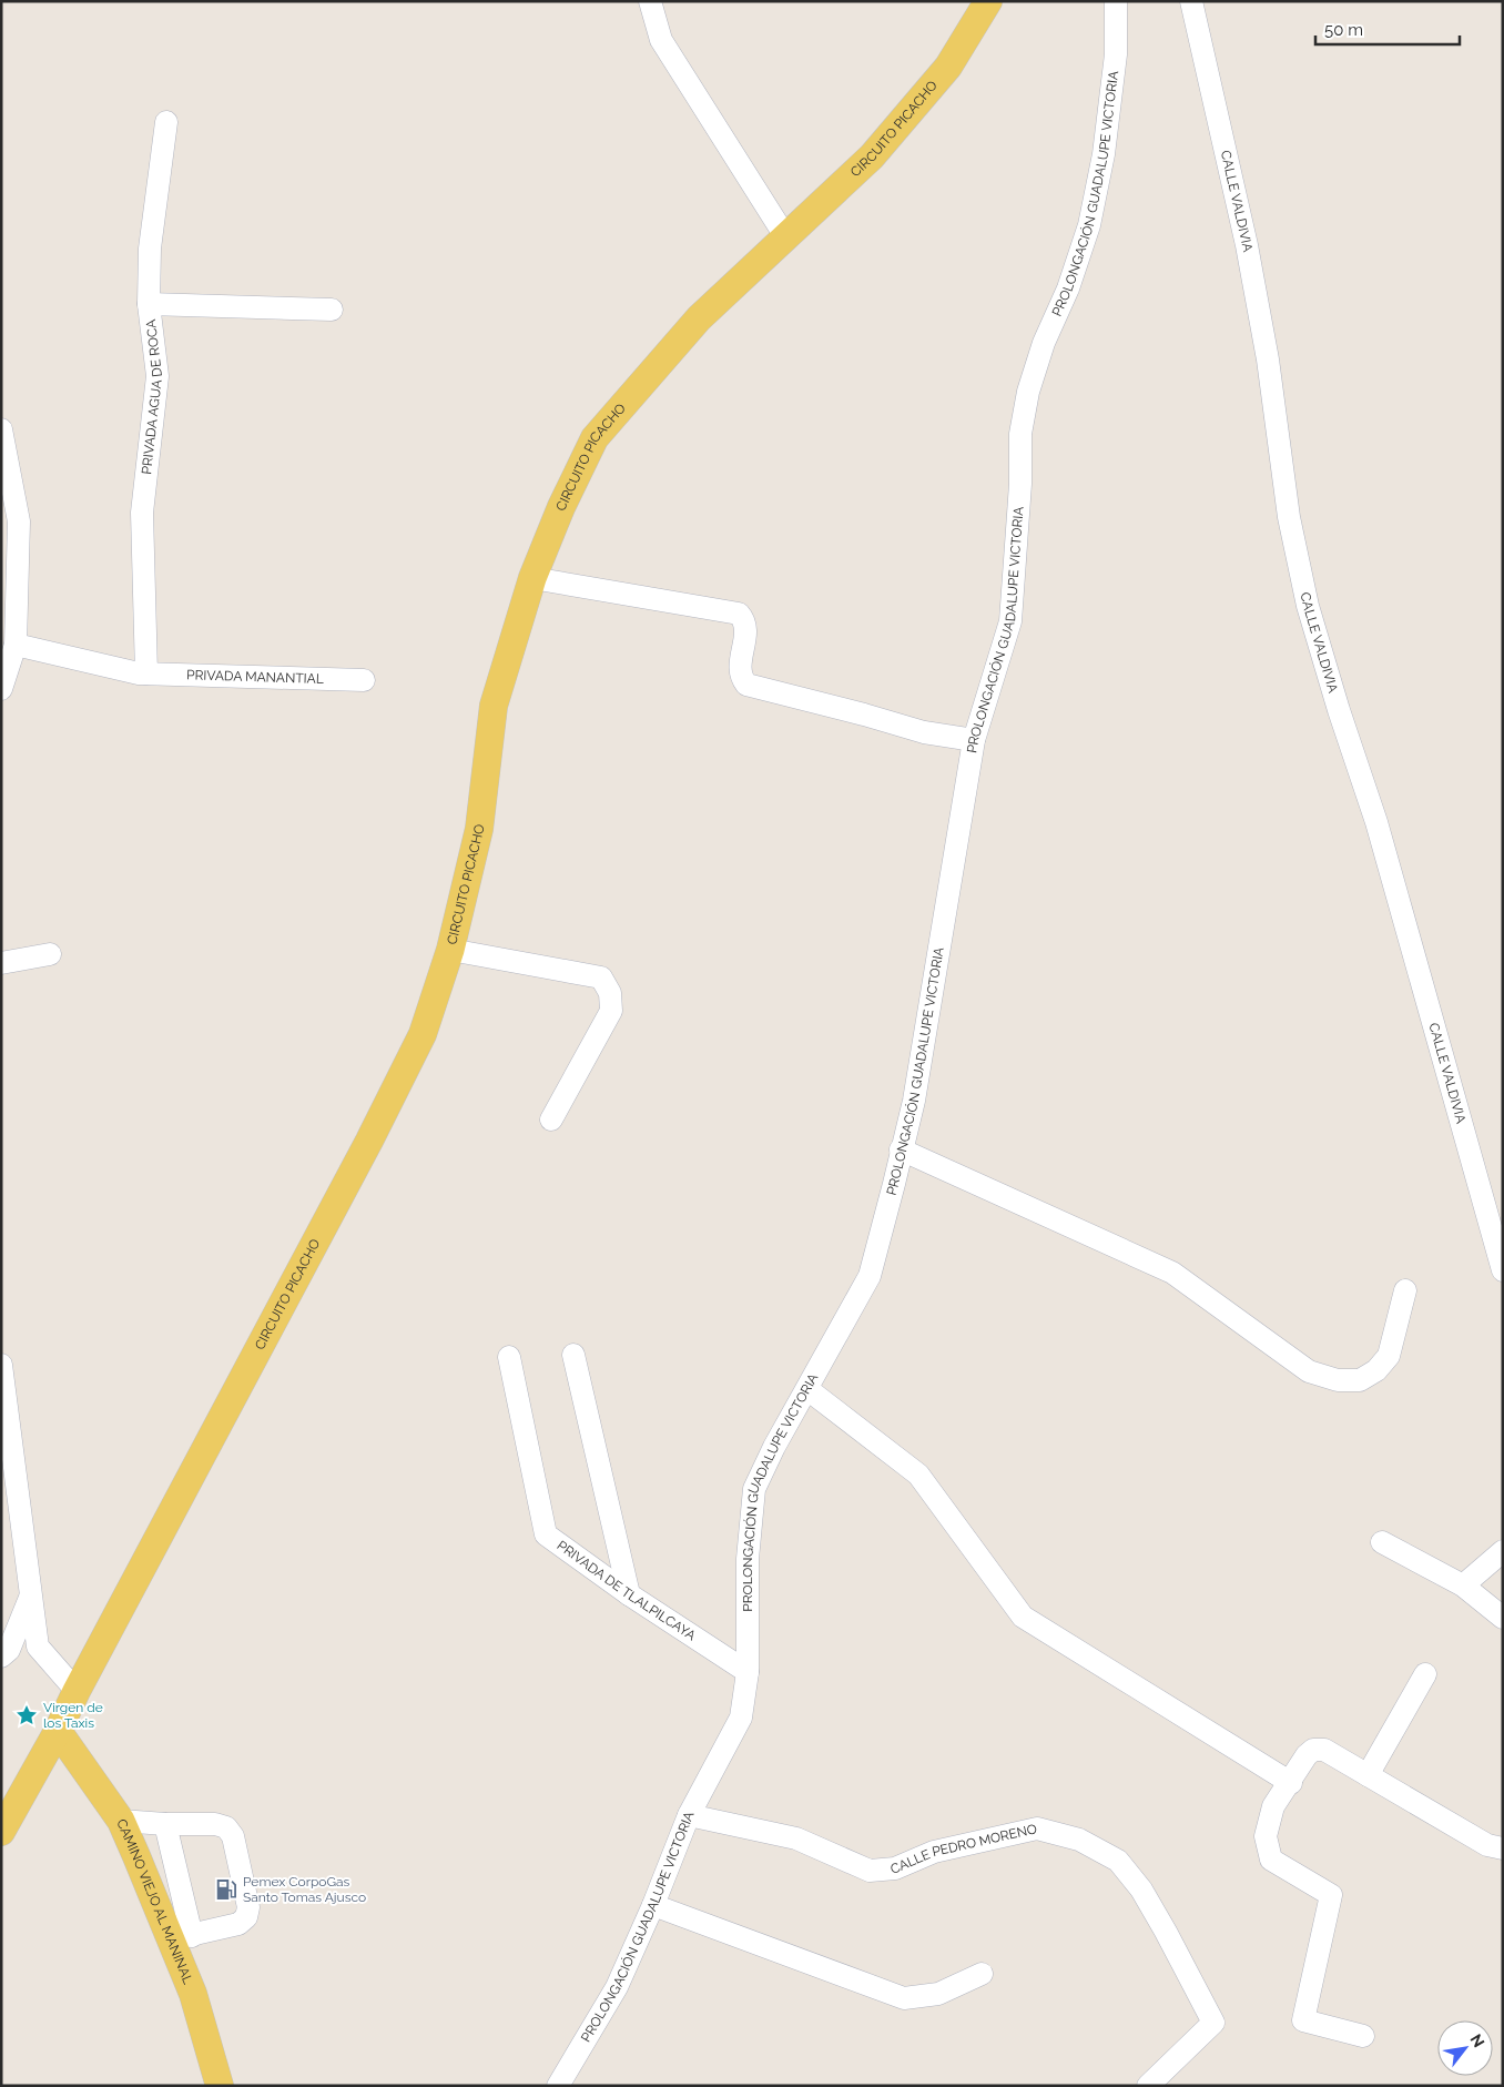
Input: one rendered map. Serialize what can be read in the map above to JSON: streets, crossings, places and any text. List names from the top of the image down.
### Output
{
  "streets": {
    "main road": ["CIRCUITO PICACHO", "CAMINO VIEJO AL MANINAL"],
    "street": [
      "PROLONGACIÓN GUADALUPE VICTORIA",
      "CALLE VALDIVIA",
      "PRIVADA AGUA DE ROCA",
      "PRIVADA MANANTIAL",
      "PRIVADA DE TLALPILCAYA",
      "CALLE PEDRO MORENO"
    ]
  },
  "crossings": [
    ["CIRCUITO PICACHO", "CAMINO VIEJO AL MANINAL"],
    ["PROLONGACIÓN GUADALUPE VICTORIA", "PRIVADA DE TLALPILCAYA"],
    ["PROLONGACIÓN GUADALUPE VICTORIA", "CALLE PEDRO MORENO"],
    ["PRIVADA AGUA DE ROCA", "PRIVADA MANANTIAL"]
  ],
  "places": {
    "place": ["Virgen de los Taxis"],
    "fuel station": ["Pemex CorpoGas Santo Tomas Ajusco"]
  },
  "scale_bar": "50 m",
  "north": "top right"
}
